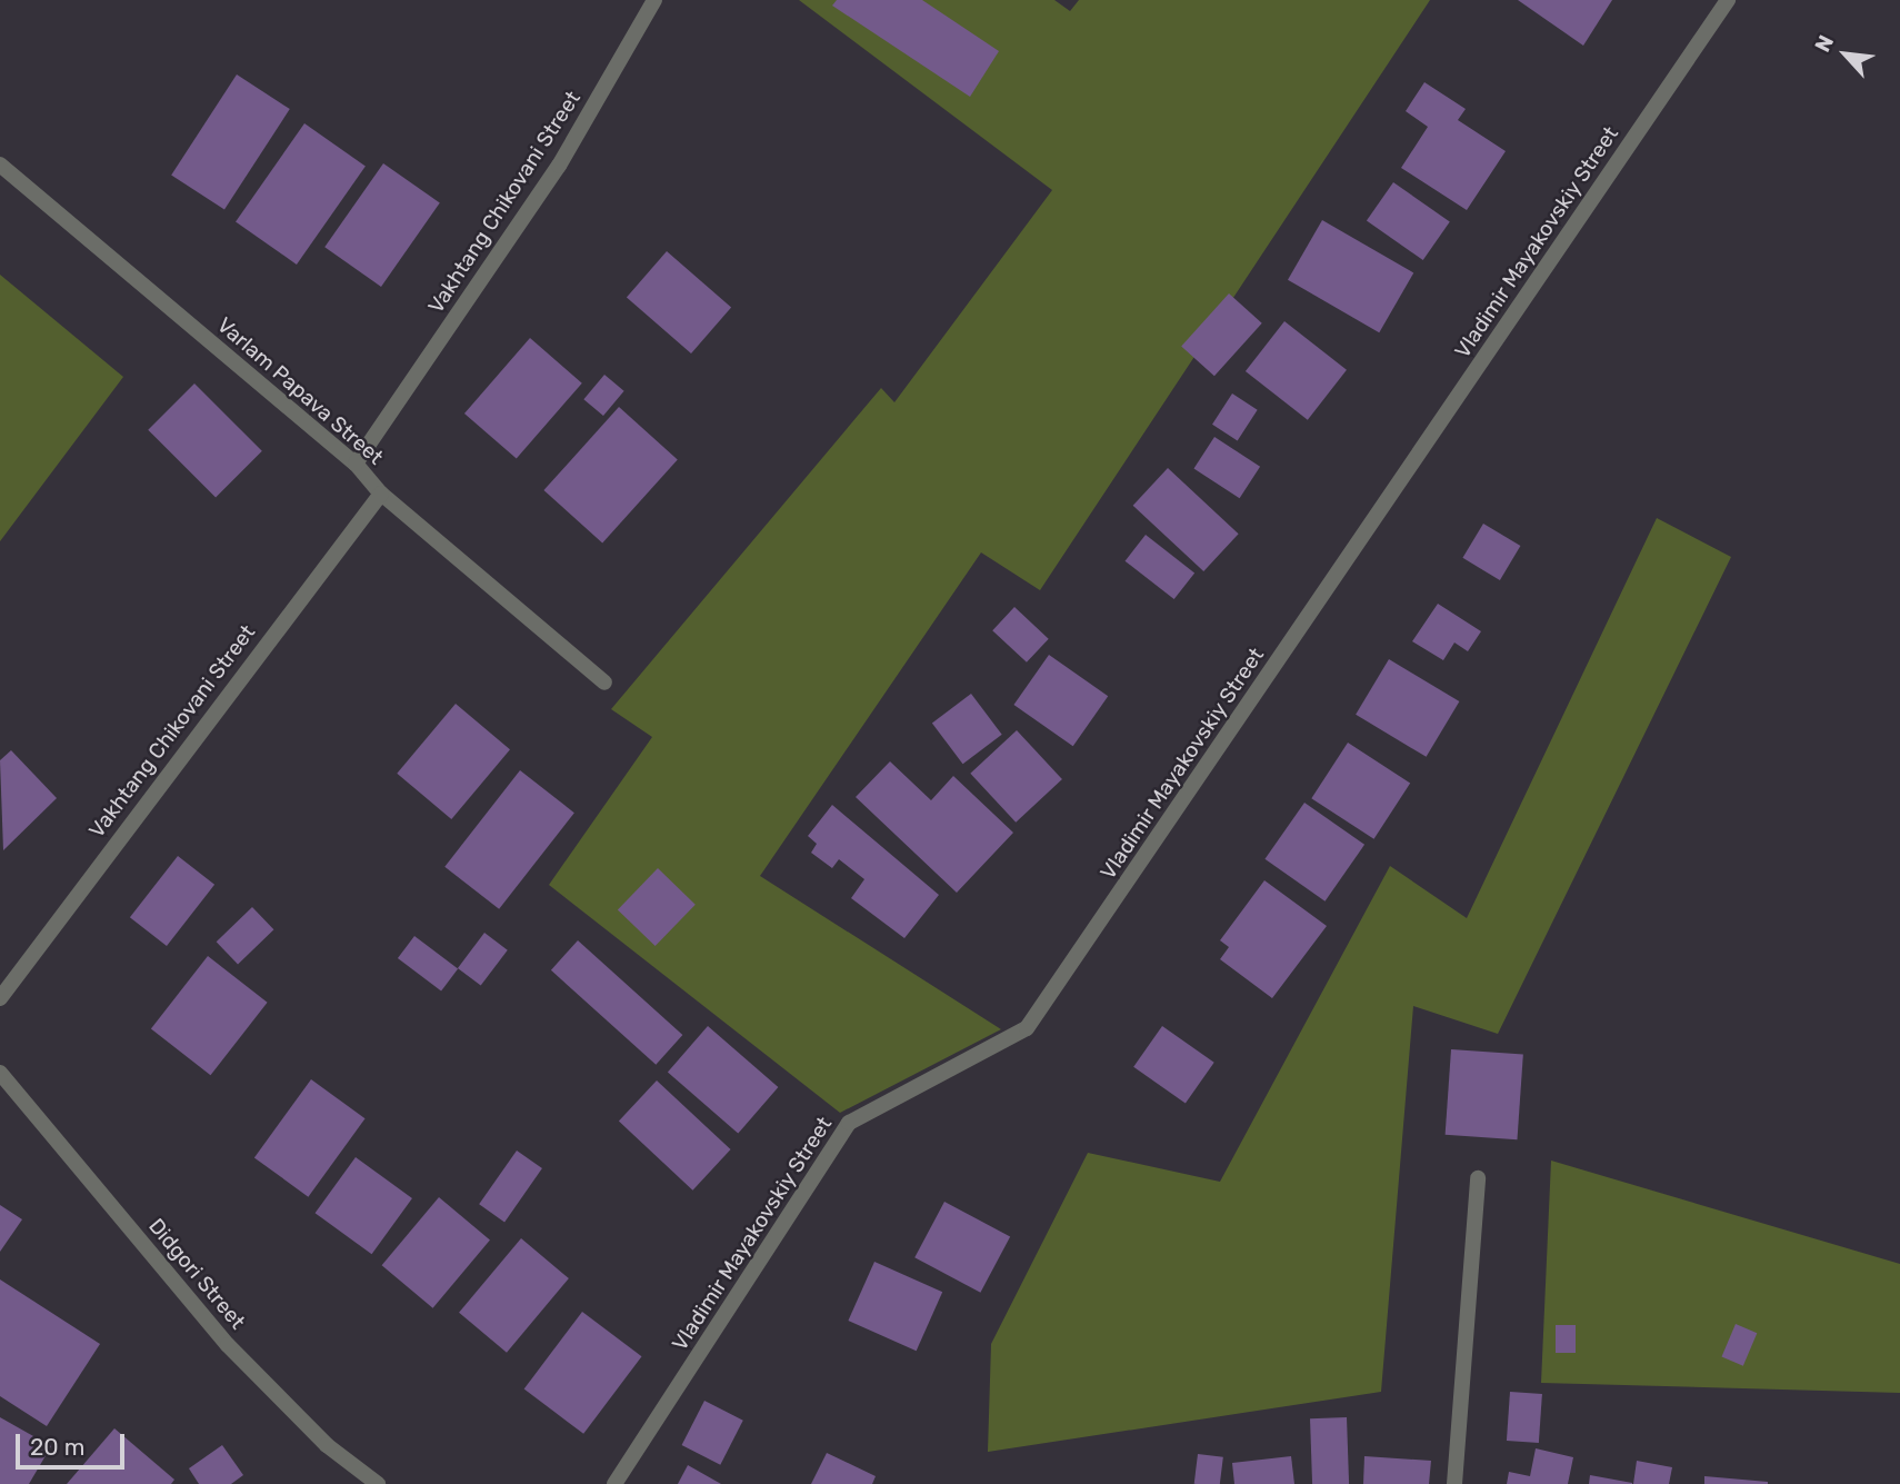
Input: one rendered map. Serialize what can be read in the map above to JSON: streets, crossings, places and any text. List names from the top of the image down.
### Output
{
  "streets": {
    "street": [
      "Vakhtang Chikovani Street",
      "Vladimir Mayakovskiy Street",
      "Varlam Papava Street",
      "Didgori Street"
    ]
  },
  "crossings": [
    ["Vakhtang Chikovani Street", "Varlam Papava Street"]
  ],
  "scale_bar": "20 m",
  "north": "top left"
}
